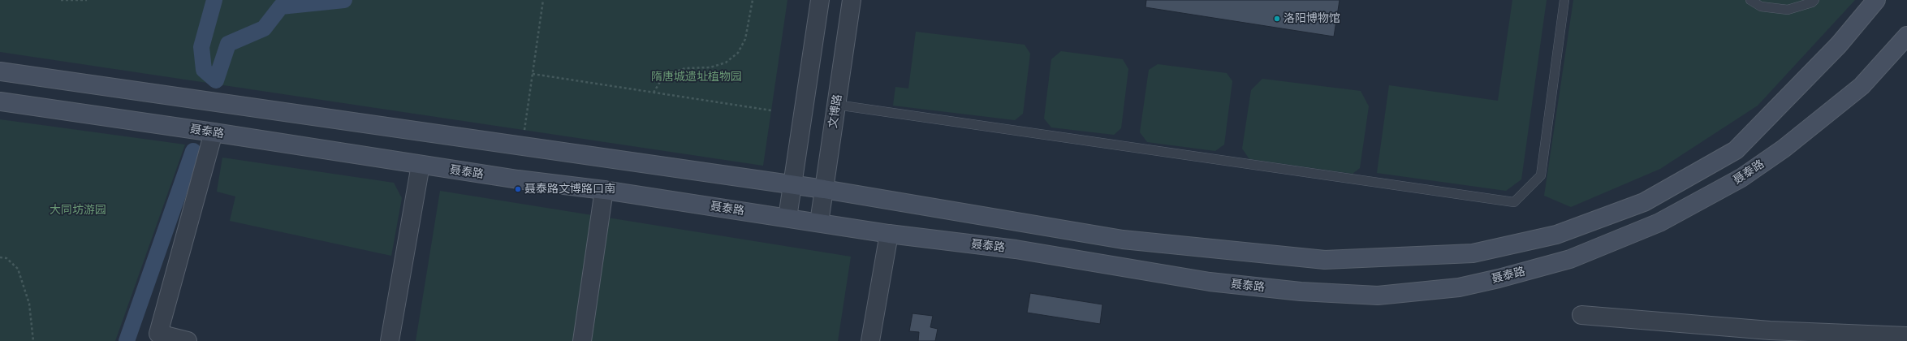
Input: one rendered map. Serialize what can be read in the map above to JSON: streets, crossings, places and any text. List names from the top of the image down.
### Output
{
  "streets": {
    "main road": ["聂泰路"],
    "street": ["文博路"]
  },
  "crossings": [
    ["文博路", "聂泰路"]
  ],
  "parks": ["隋唐城遗址植物园", "大同坊游园"],
  "places": ["洛阳博物馆", "聂泰路文博路口南"]
}
